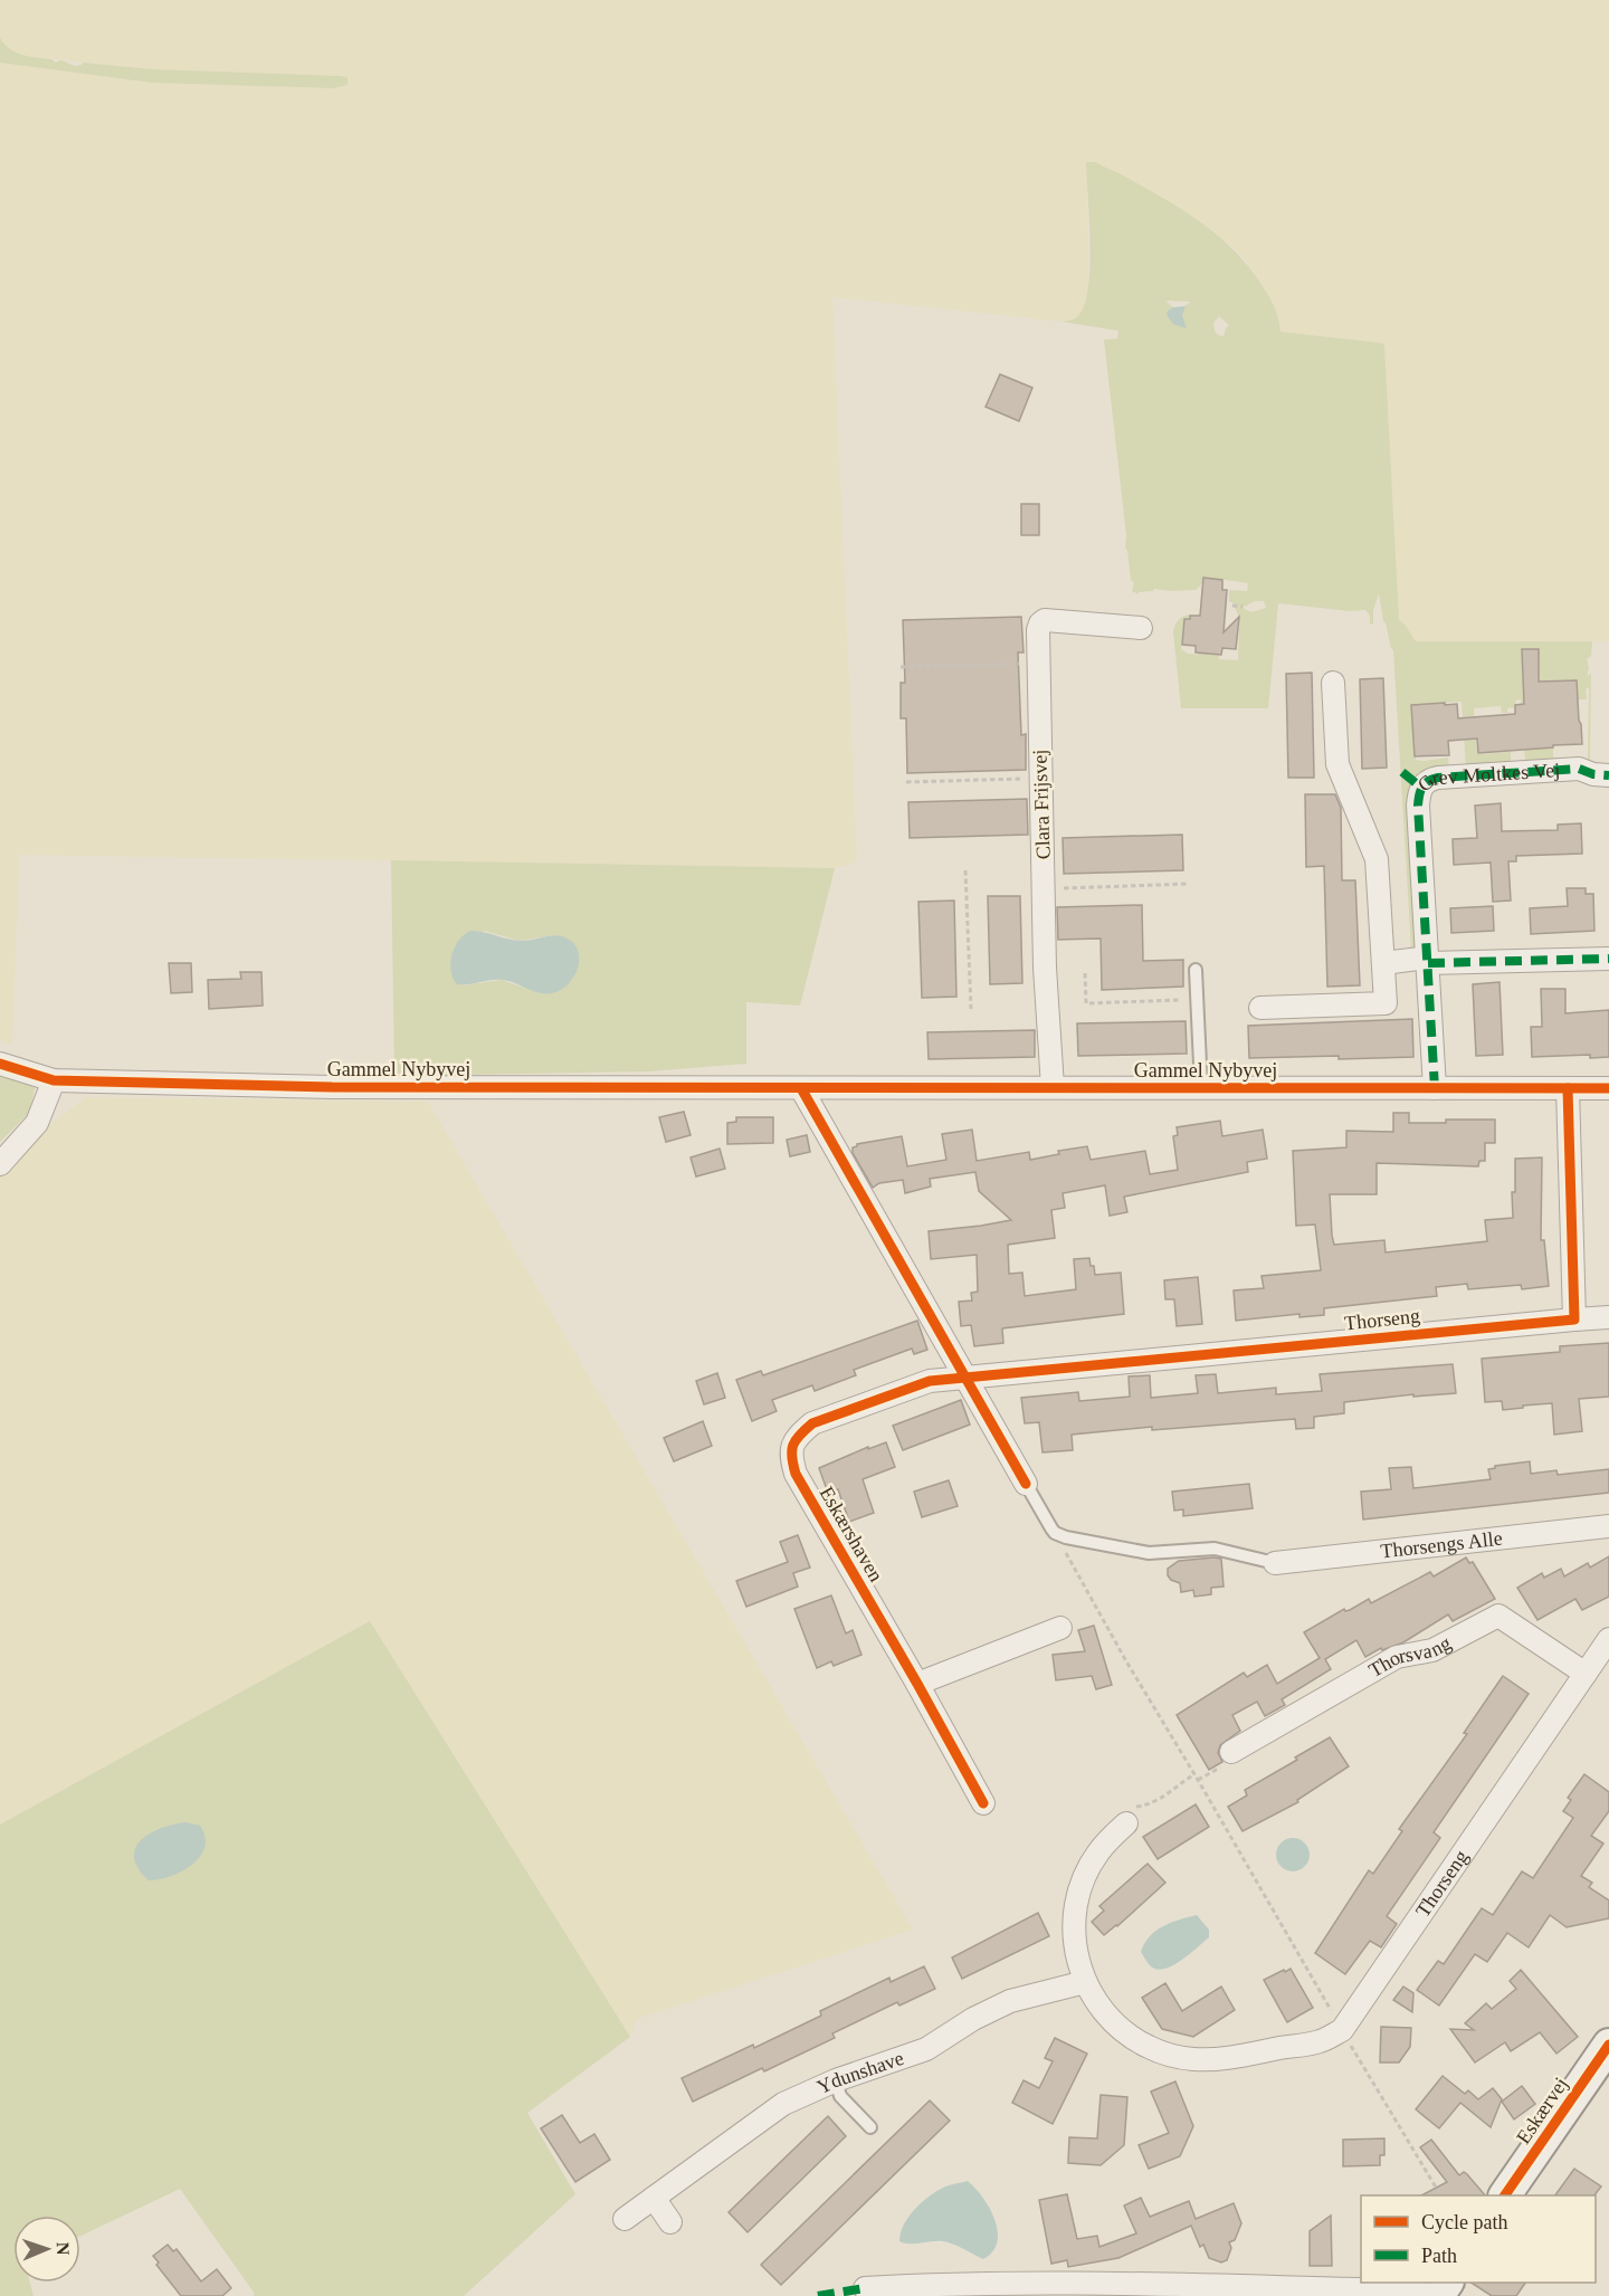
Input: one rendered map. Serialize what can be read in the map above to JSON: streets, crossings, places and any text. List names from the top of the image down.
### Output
{
  "streets": {
    "street": [
      "Grev Moltkes Vej",
      "Clara Frijsvej",
      "Gammel Nybyvej",
      "Thorseng",
      "Eskærshaven",
      "Thorsengs Alle",
      "Thorsvang",
      "Ydunshave",
      "Eskærvej"
    ]
  },
  "crossings": [
    ["Grev Moltkes Vej", "Gammel Nybyvej"],
    ["Clara Frijsvej", "Gammel Nybyvej"],
    ["Thorseng", "Eskærshaven"],
    ["Thorseng", "Thorsvang"]
  ],
  "legend": ["Cycle path", "Path"],
  "north": "right"
}
